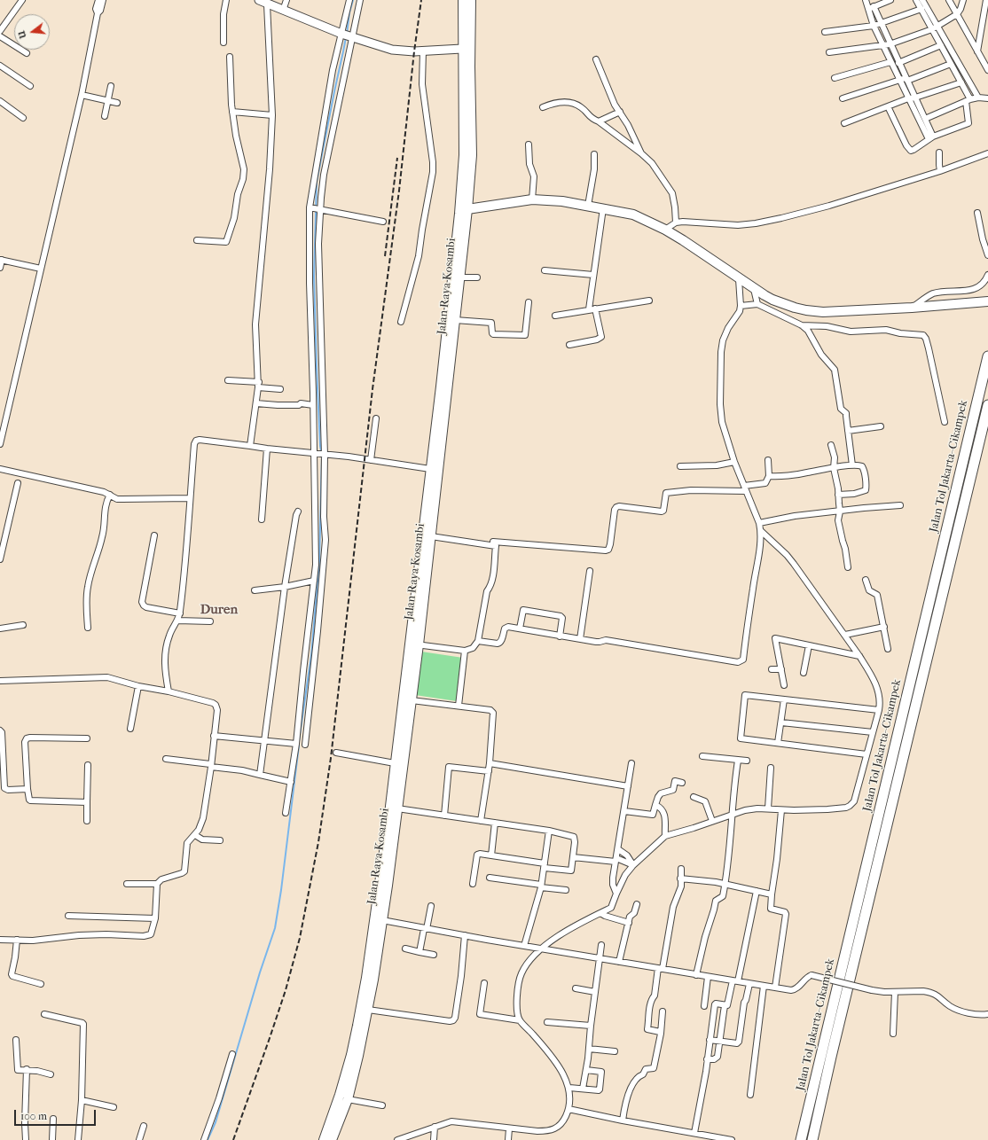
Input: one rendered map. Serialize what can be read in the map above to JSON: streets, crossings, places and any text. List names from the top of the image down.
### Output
{
  "streets": {
    "highway": ["Jalan Tol Jakarta–Cikampek"],
    "main road": ["Jalan Raya Kosambi"]
  },
  "districts": ["Duren"],
  "scale_bar": "100 m",
  "north": "left"
}
